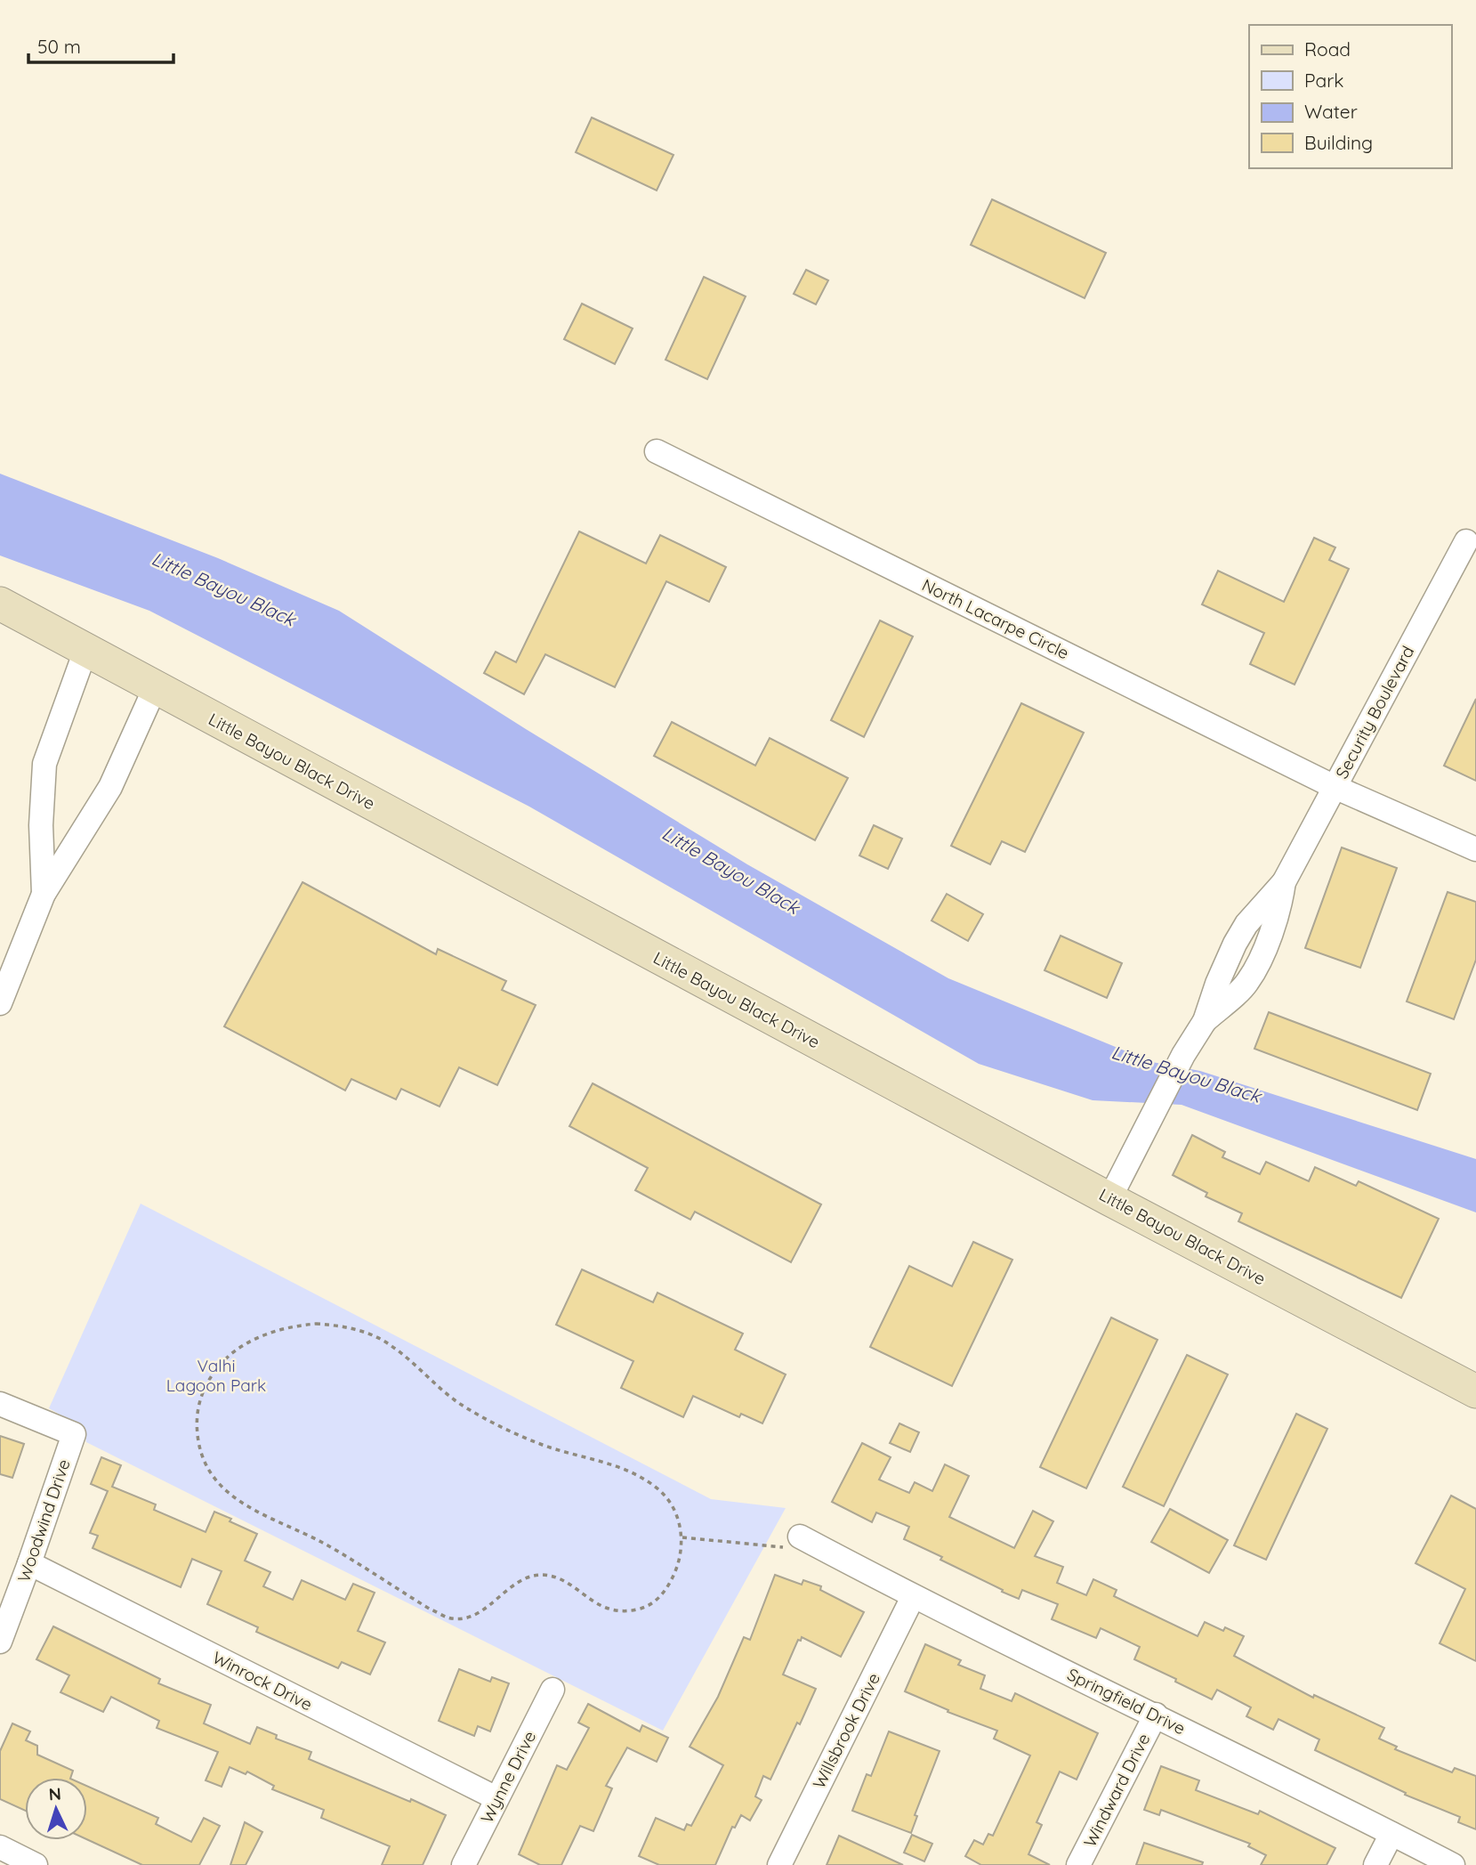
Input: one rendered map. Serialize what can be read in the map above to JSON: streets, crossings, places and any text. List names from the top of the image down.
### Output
{
  "streets": {
    "main road": ["Little Bayou Black Drive"],
    "street": [
      "North Lacarpe Circle",
      "Security Boulevard",
      "Woodwind Drive",
      "Winrock Drive",
      "Springfield Drive",
      "Willsbrook Drive",
      "Wynne Drive",
      "Windward Drive"
    ]
  },
  "crossings": [
    ["North Lacarpe Circle", "Security Boulevard"],
    ["Security Boulevard", "Little Bayou Black Drive"],
    ["Woodwind Drive", "Winrock Drive"],
    ["Winrock Drive", "Wynne Drive"],
    ["Springfield Drive", "Willsbrook Drive"],
    ["Springfield Drive", "Windward Drive"]
  ],
  "water": ["Little Bayou Black"],
  "parks": ["Valhi Lagoon Park"],
  "legend": [
    "Road",
    "Park",
    "Water",
    "Building"
  ],
  "scale_bar": "50 m",
  "north": "top"
}
